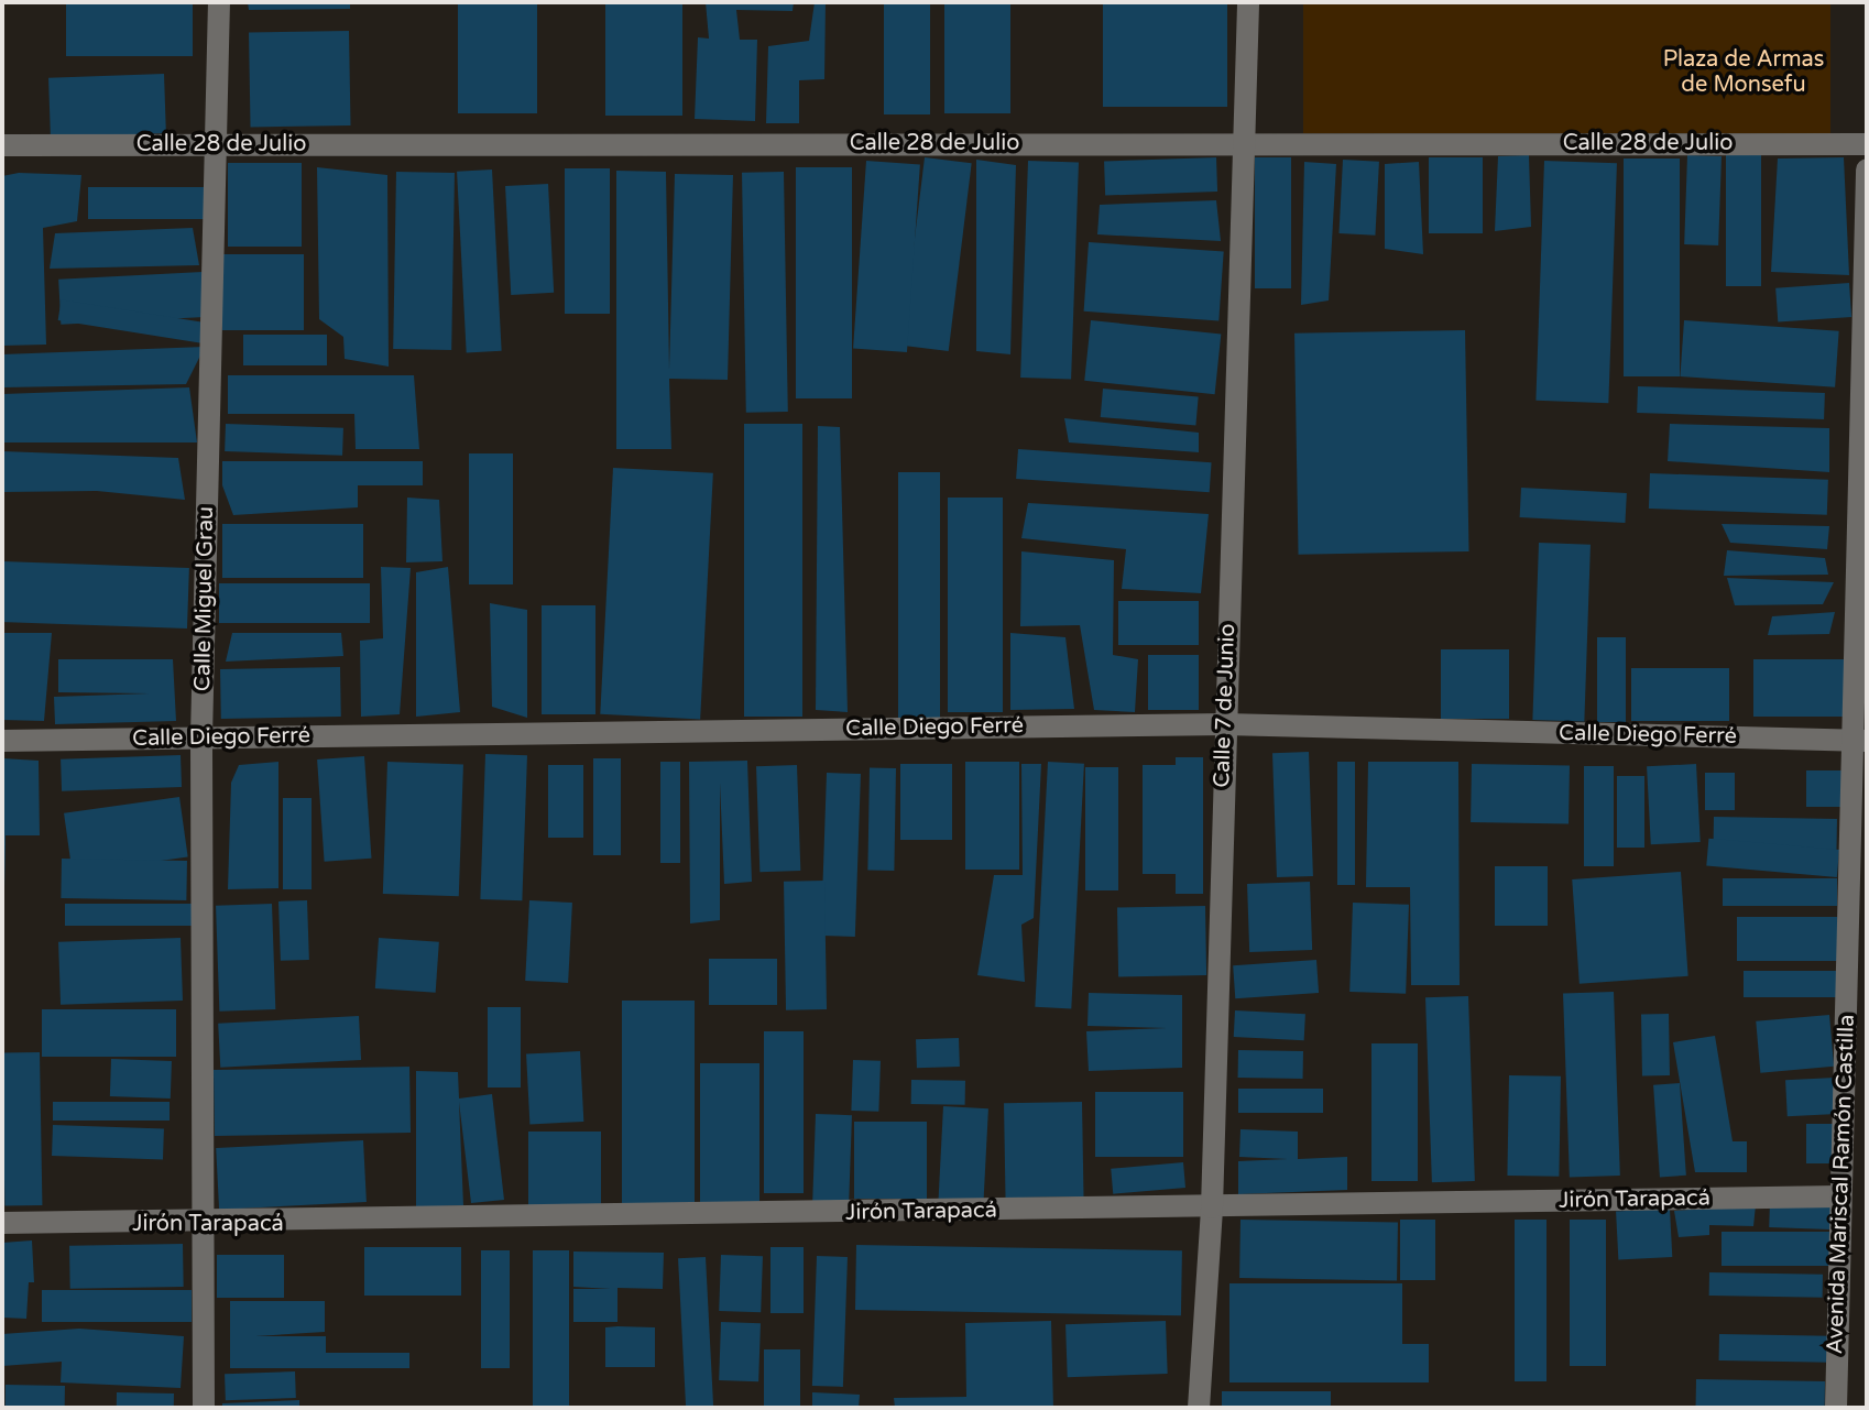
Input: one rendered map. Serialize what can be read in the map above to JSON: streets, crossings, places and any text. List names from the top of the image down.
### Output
{
  "streets": {
    "street": [
      "Calle 28 de Julio",
      "Calle Miguel Grau",
      "Calle 7 de Junio",
      "Calle Diego Ferré",
      "Avenida Mariscal Ramón Castilla",
      "Jirón Tarapacá"
    ]
  },
  "crossings": [
    ["Calle 28 de Julio", "Calle Miguel Grau"],
    ["Calle 28 de Julio", "Calle 7 de Junio"],
    ["Calle Miguel Grau", "Calle Diego Ferré"],
    ["Calle Miguel Grau", "Jirón Tarapacá"],
    ["Calle 7 de Junio", "Calle Diego Ferré"],
    ["Calle 7 de Junio", "Jirón Tarapacá"],
    ["Calle Diego Ferré", "Avenida Mariscal Ramón Castilla"],
    ["Avenida Mariscal Ramón Castilla", "Jirón Tarapacá"]
  ],
  "parks": ["Plaza de Armas de Monsefu"]
}
